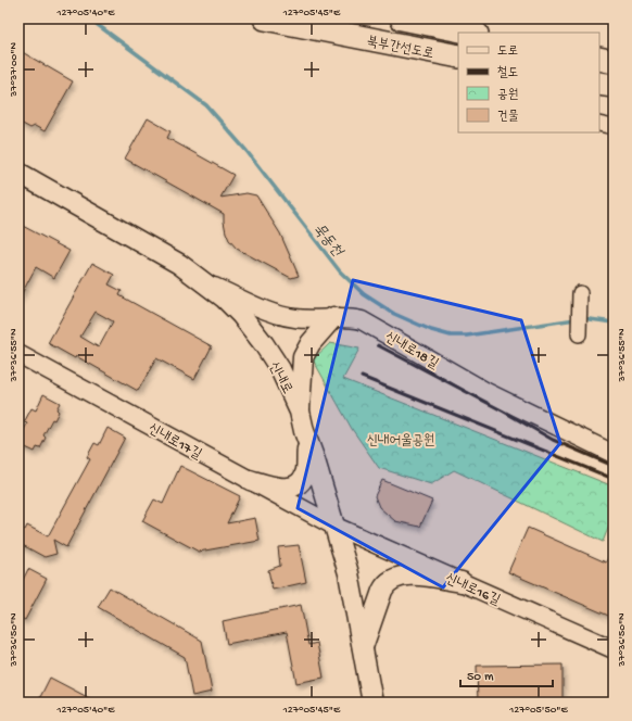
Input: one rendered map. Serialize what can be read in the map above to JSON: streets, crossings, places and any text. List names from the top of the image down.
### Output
{
  "streets": {
    "highway": ["북부간선도로"],
    "main road": ["신내로"],
    "street": ["신내로18길", "신내로17길", "신내로16길"]
  },
  "crossings": [
    ["신내로18길", "신내로"],
    ["신내로", "신내로17길"],
    ["신내로", "신내로16길"],
    ["신내로17길", "신내로16길"]
  ],
  "water": ["묵동천"],
  "parks": ["신내어울공원"],
  "legend": [
    "도로",
    "철도",
    "공원",
    "건물"
  ],
  "scale_bar": "50 m",
  "coordinates": [
    "127°05'40\"E",
    "127°05'45\"E",
    "37°37'00\"N",
    "37°36'55\"N",
    "37°36'50\"N",
    "127°05'50\"E"
  ]
}
